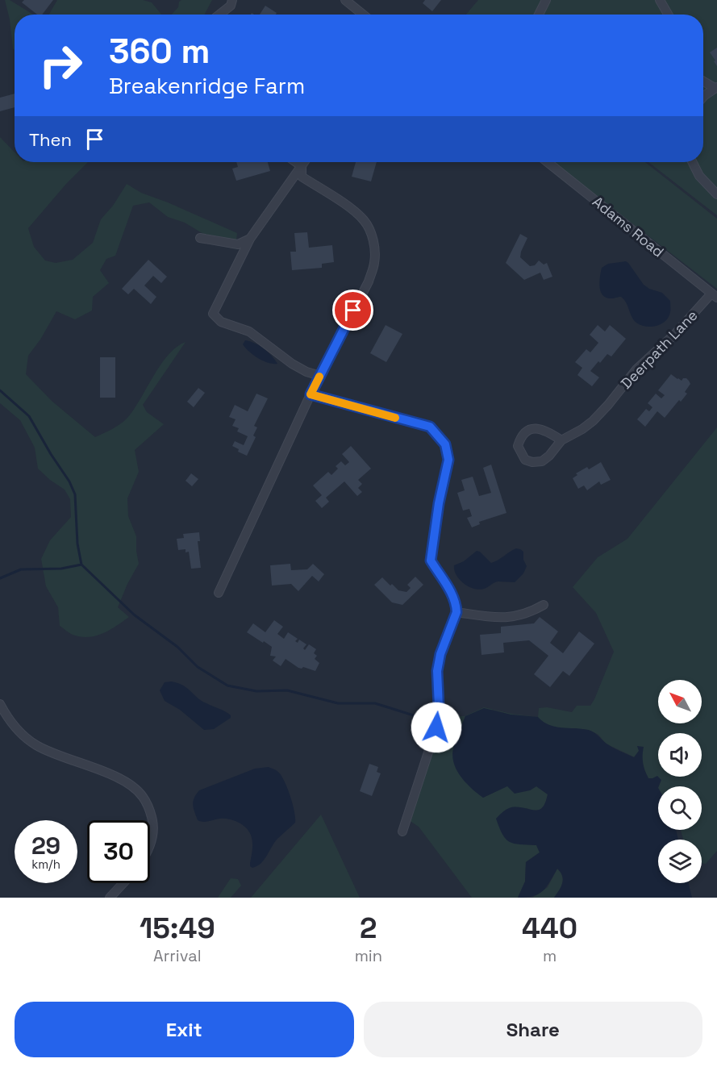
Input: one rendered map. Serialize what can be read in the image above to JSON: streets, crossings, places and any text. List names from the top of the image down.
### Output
{
  "streets": {
    "street": ["Adams Road", "Deerpath Lane"]
  },
  "crossings": [
    ["Adams Road", "Deerpath Lane"]
  ],
  "north": "top left",
  "page": {
    "turn": ["360 m", "Breakenridge Farm"],
    "then": "Then",
    "speed": "29 km/h",
    "limit": "30",
    "eta": [
      "15:49",
      "Arrival",
      "2",
      "min",
      "440",
      "m"
    ],
    "buttons": ["Exit", "Share"]
  }
}
